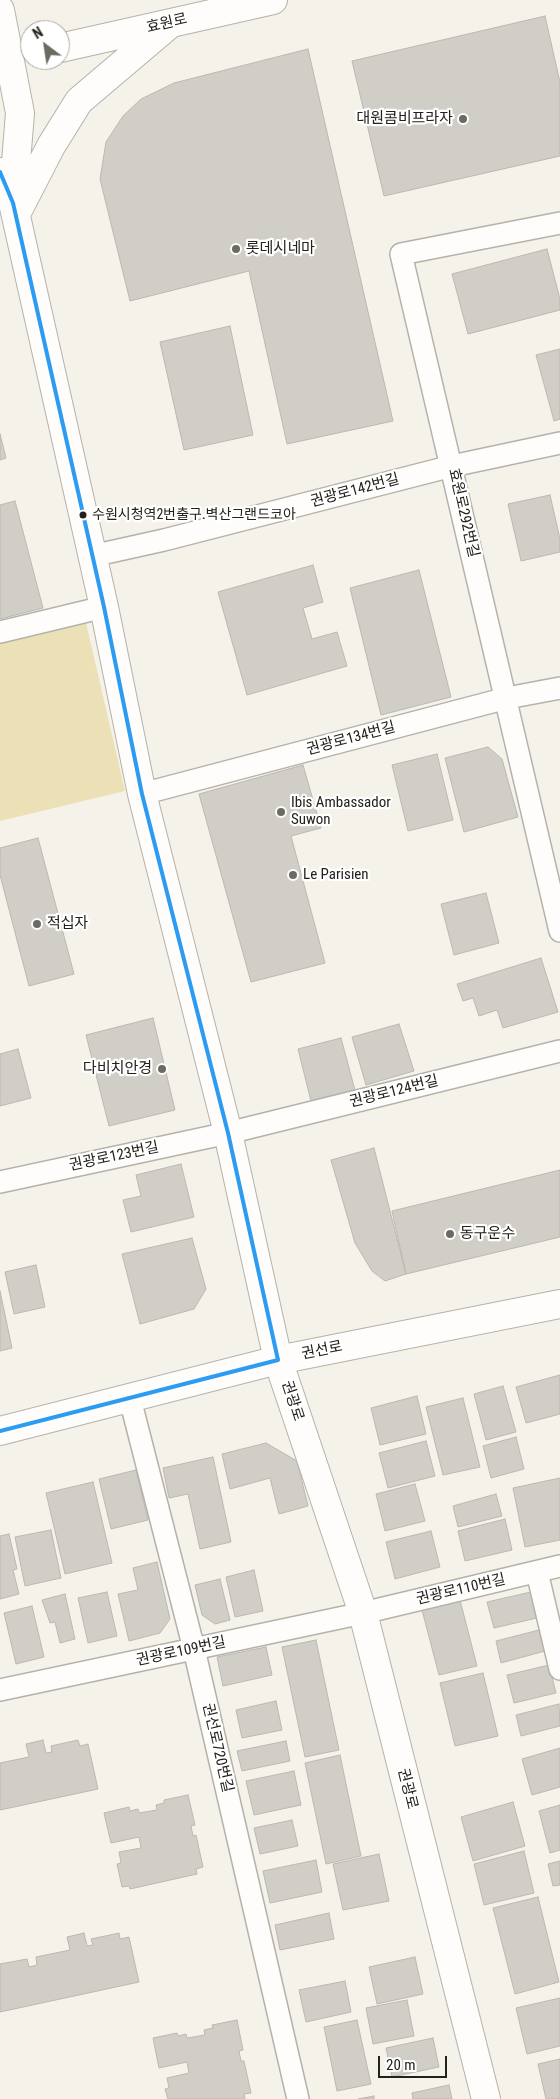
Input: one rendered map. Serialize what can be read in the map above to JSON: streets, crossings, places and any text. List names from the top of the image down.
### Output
{
  "streets": {
    "street": [
      "효원로",
      "권광로142번길",
      "효원로292번길",
      "권광로134번길",
      "권광로124번길",
      "권광로123번길",
      "권선로",
      "권광로",
      "권광로110번길",
      "권광로109번길",
      "권선로720번길"
    ]
  },
  "crossings": [
    ["권광로142번길", "효원로292번길"],
    ["권광로142번길", "권광로"],
    ["효원로292번길", "권광로134번길"],
    ["권광로134번길", "권광로"],
    ["권광로124번길", "권광로123번길"],
    ["권광로124번길", "권광로"],
    ["권광로123번길", "권광로"],
    ["권선로", "권광로"],
    ["권선로", "권선로720번길"],
    ["권광로", "권광로110번길"],
    ["권광로", "권광로109번길"],
    ["권광로110번길", "권광로109번길"],
    ["권광로109번길", "권선로720번길"]
  ],
  "places": [
    "대원콤비프라자",
    "롯데시네마",
    "수원시청역2번출구.벽산그랜드코아",
    "Ibis Ambassador Suwon",
    "Le Parisien",
    "적십자",
    "다비치안경",
    "동구운수"
  ],
  "scale_bar": "20 m",
  "north": "top left"
}
